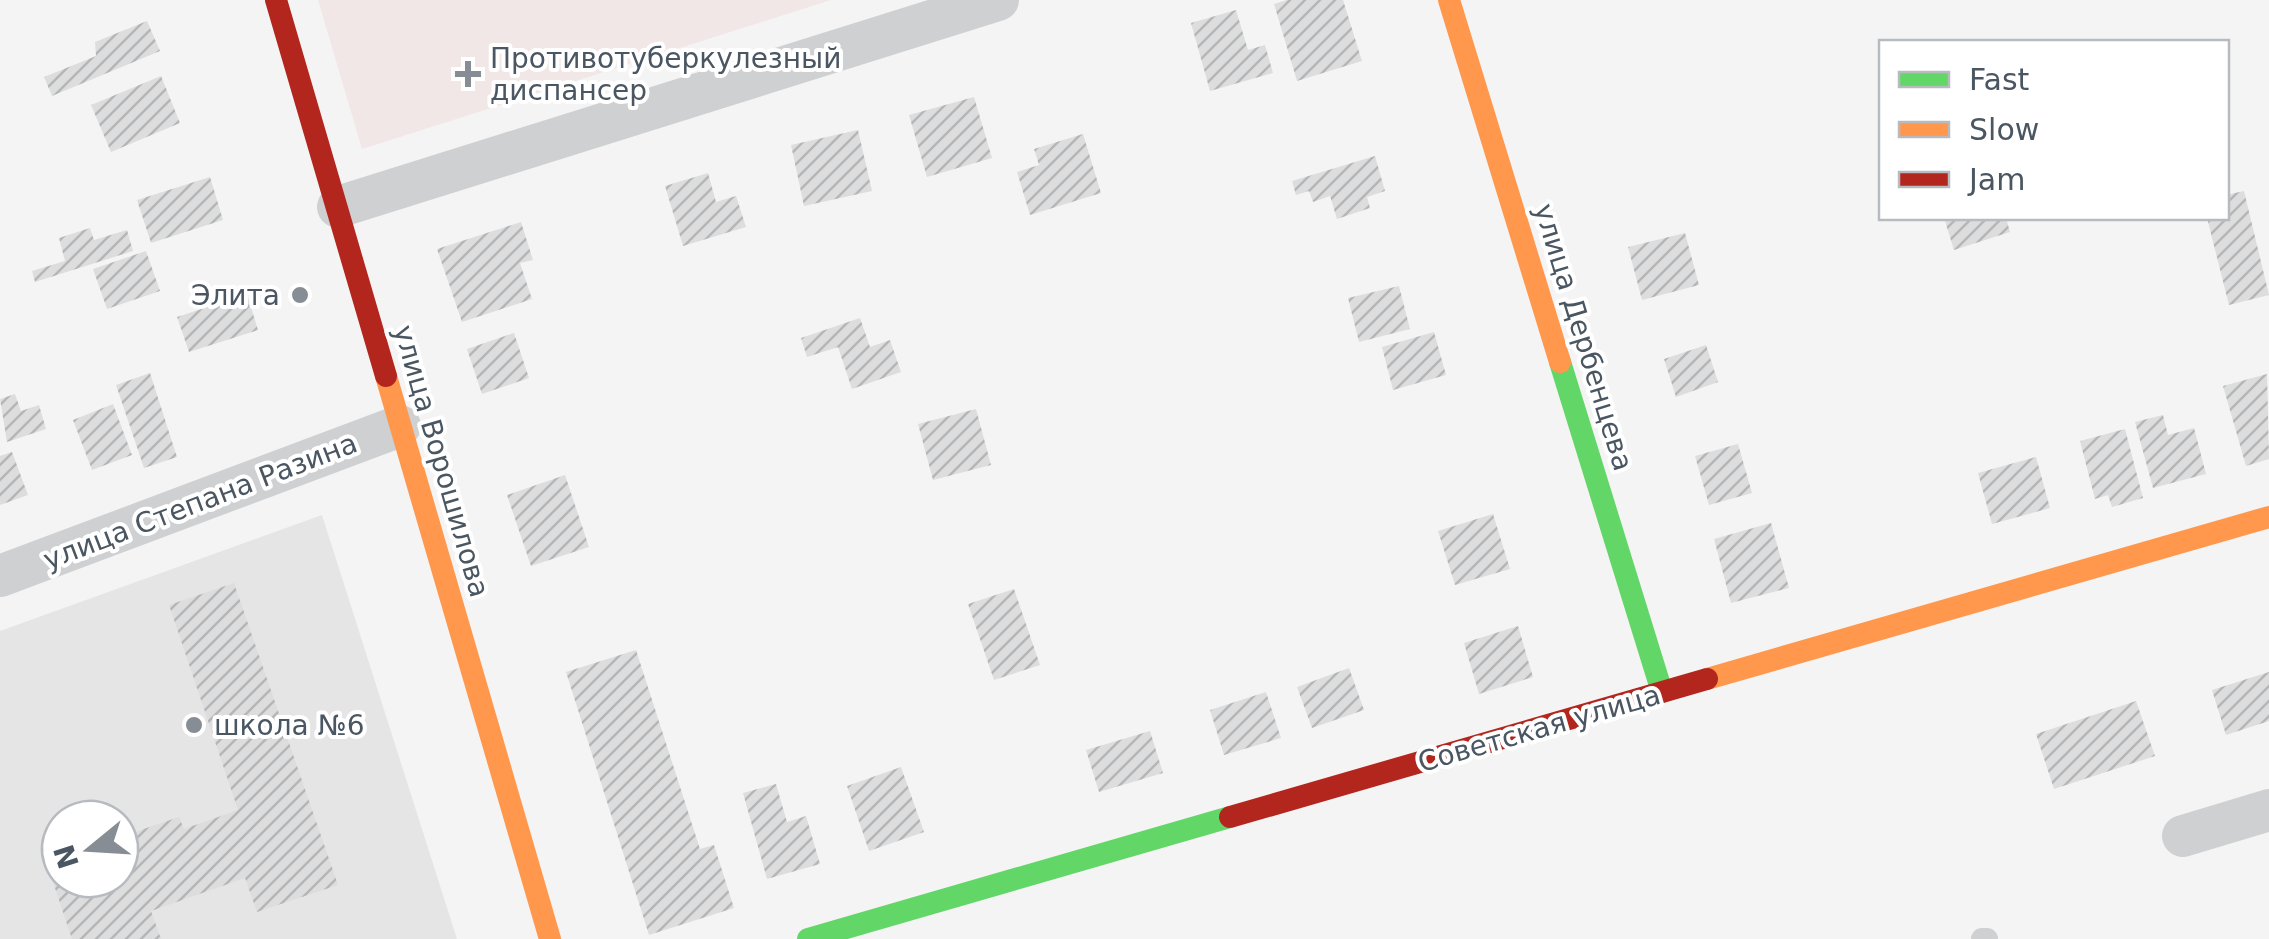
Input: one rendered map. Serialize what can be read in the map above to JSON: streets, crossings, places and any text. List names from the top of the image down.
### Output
{
  "streets": {
    "street": [
      "улица Дербенцева",
      "улица Ворошилова",
      "улица Степана Разина",
      "Советская улица"
    ]
  },
  "crossings": [
    ["улица Дербенцева", "Советская улица"],
    ["улица Ворошилова", "улица Степана Разина"]
  ],
  "places": {
    "health": ["Противотуберкулезный диспансер"],
    "other": ["Элита", "школа №6"]
  },
  "legend": ["Fast", "Slow", "Jam"],
  "north": "left"
}
